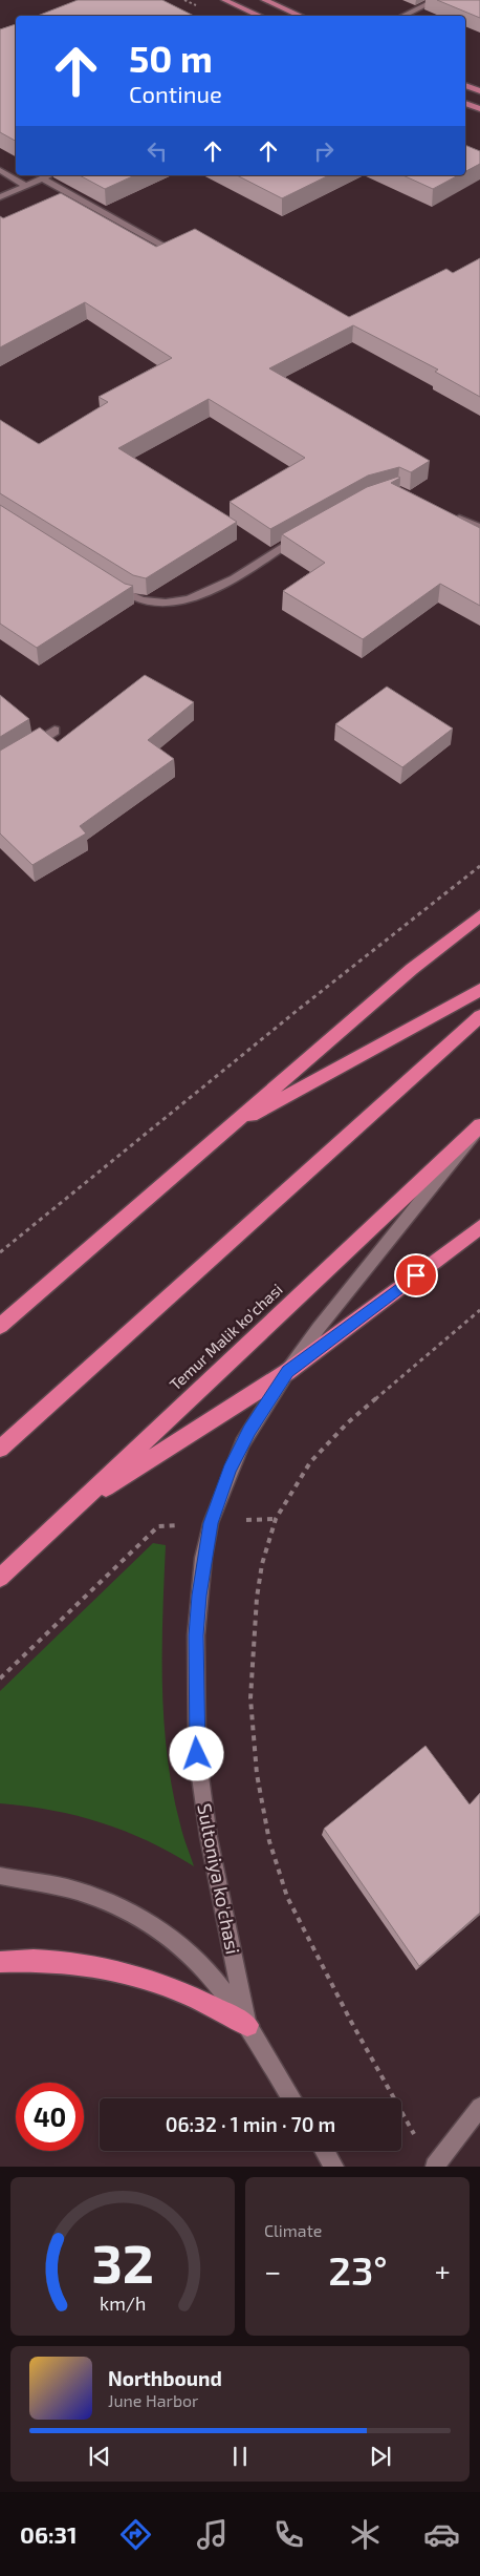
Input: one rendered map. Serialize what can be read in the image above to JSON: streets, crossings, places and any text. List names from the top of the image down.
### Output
{
  "streets": {
    "highway": ["Temur Malik ko'chasi"],
    "street": ["Sultoniya ko'chasi"]
  },
  "crossings": [
    ["Temur Malik ko'chasi", "Sultoniya ko'chasi"]
  ],
  "page": {
    "turn": ["50 m", "Continue"],
    "limit": "40",
    "trip": "06:32 · 1 min · 70 m",
    "tile": "Climate",
    "heat": ["−", "23°", "+"],
    "song": ["Northbound", "June Harbor"],
    "tabs": "06:31",
    "gauge": ["32", "km/h"]
  }
}
